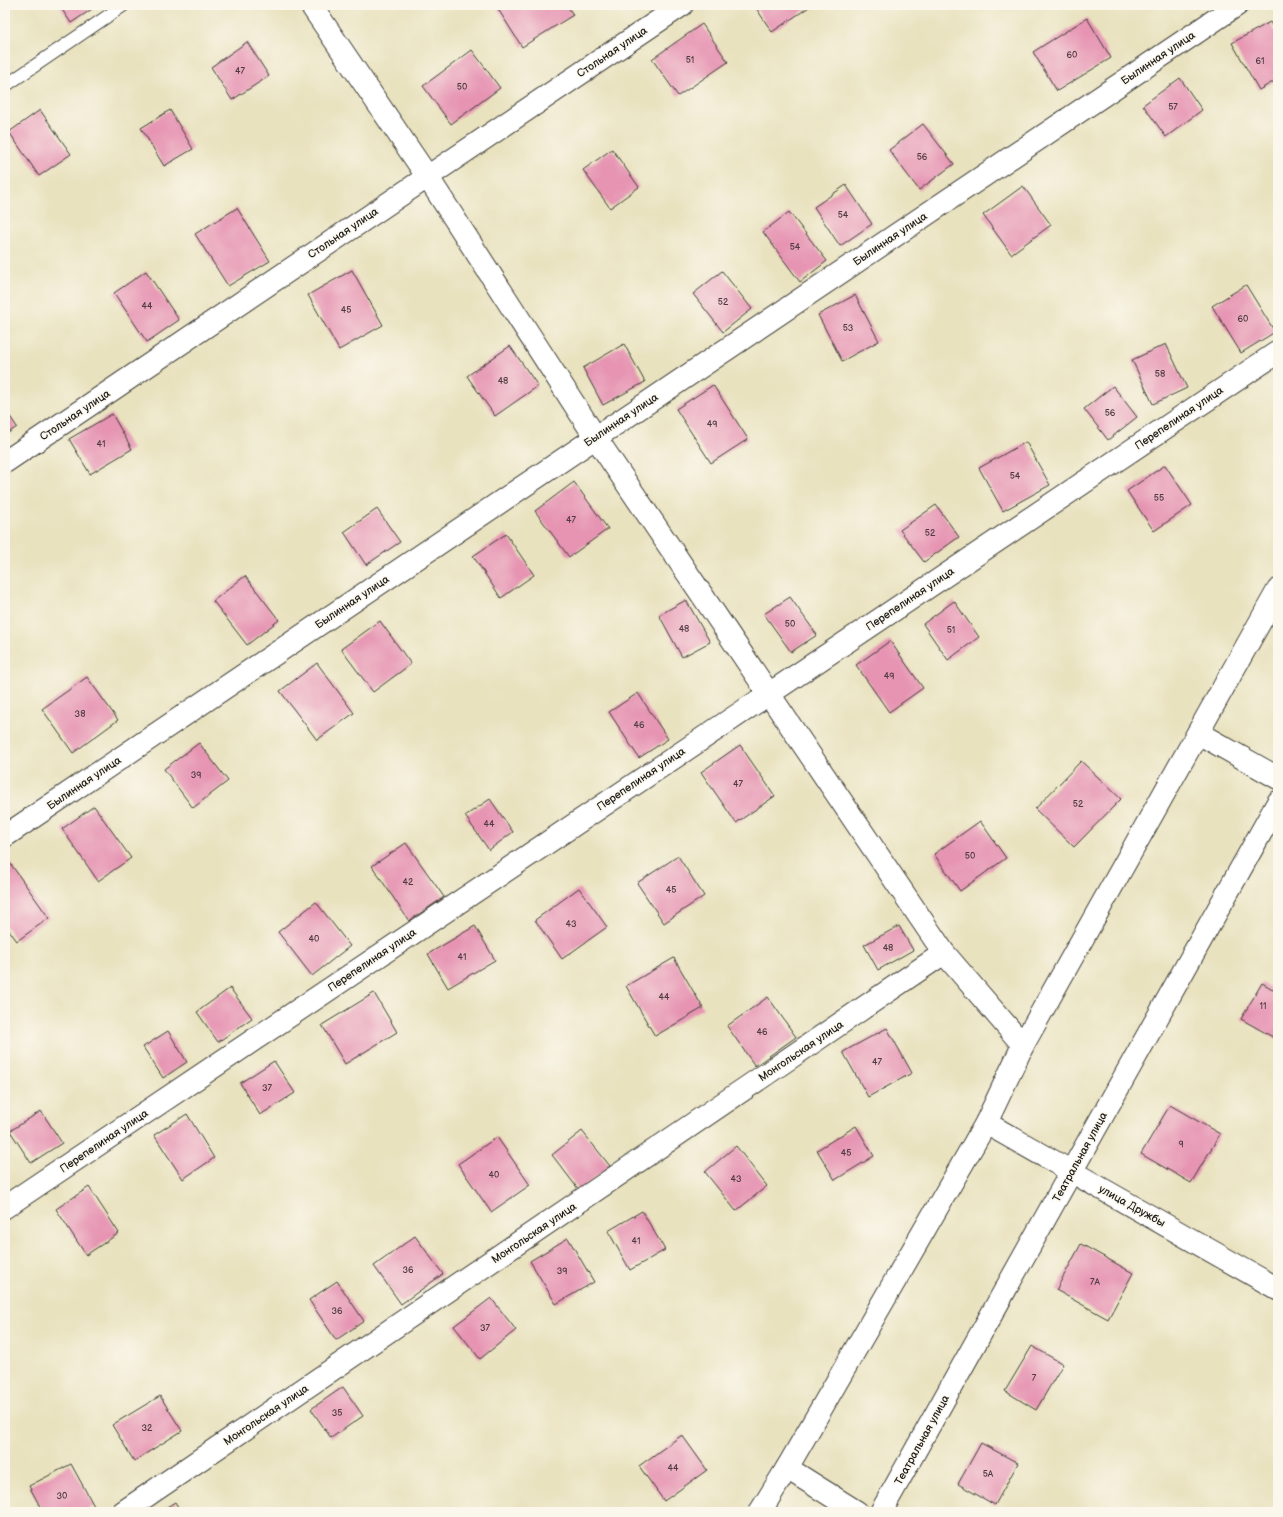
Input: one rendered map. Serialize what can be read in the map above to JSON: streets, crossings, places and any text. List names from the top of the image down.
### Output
{
  "streets": {
    "street": [
      "Стольная улица",
      "Былинная улица",
      "Перепелиная улица",
      "Монгольская улица",
      "Театральная улица",
      "улица Дружбы"
    ]
  },
  "crossings": [
    ["Театральная улица", "улица Дружбы"]
  ],
  "house_numbers": [
    "60",
    "51",
    "61",
    "47",
    "50",
    "57",
    "56",
    "54",
    "54",
    "52",
    "44",
    "45",
    "60",
    "53",
    "58",
    "48",
    "56",
    "49",
    "41",
    "54",
    "55",
    "47",
    "52",
    "50",
    "48",
    "51",
    "49",
    "38",
    "46",
    "39",
    "47",
    "52",
    "44",
    "50",
    "42",
    "45",
    "43",
    "40",
    "48",
    "41",
    "44",
    "11",
    "46",
    "47",
    "37",
    "9",
    "45",
    "40",
    "43",
    "41",
    "36",
    "39",
    "7А",
    "36",
    "37",
    "7",
    "35",
    "32",
    "44",
    "5А",
    "30"
  ]
}
